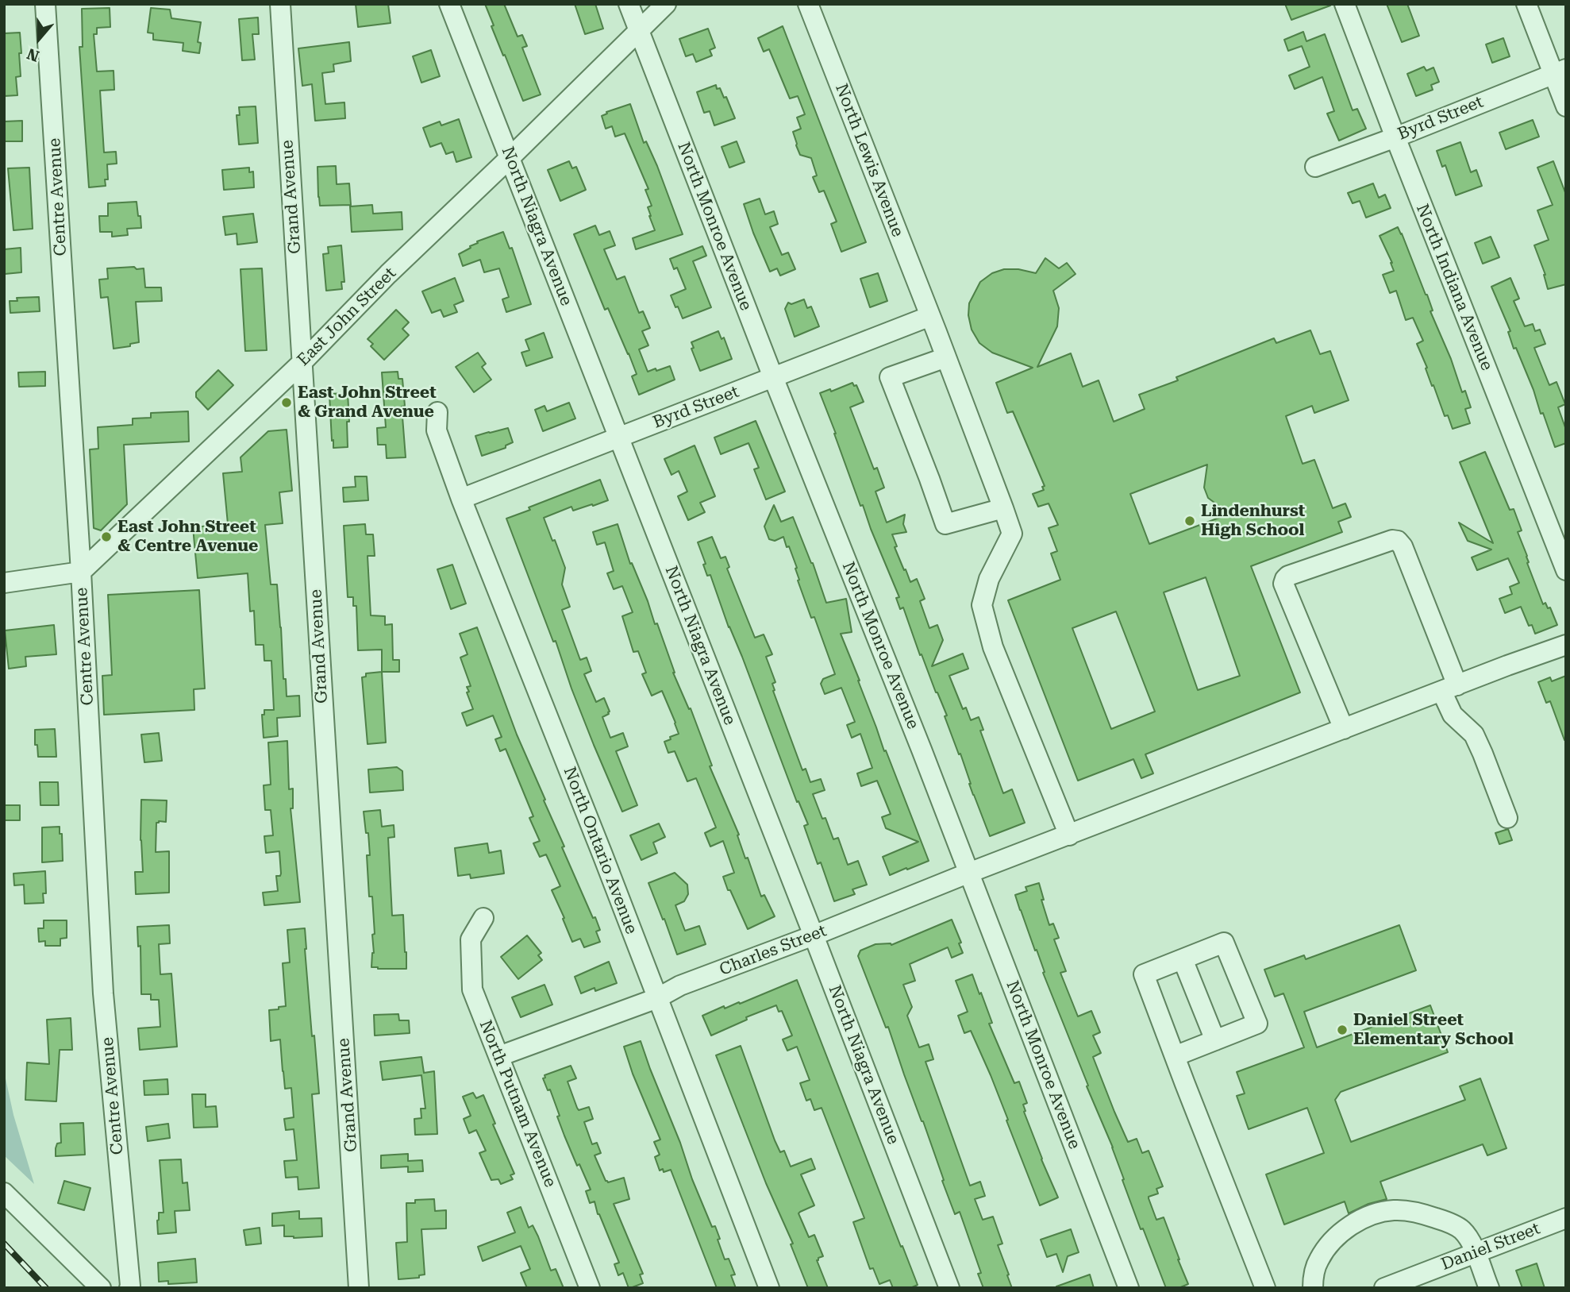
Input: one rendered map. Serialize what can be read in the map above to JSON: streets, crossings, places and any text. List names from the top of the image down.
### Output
{
  "streets": {
    "street": [
      "Byrd Street",
      "North Lewis Avenue",
      "Centre Avenue",
      "Grand Avenue",
      "North Niagra Avenue",
      "North Monroe Avenue",
      "North Indiana Avenue",
      "East John Street",
      "North Ontario Avenue",
      "Charles Street",
      "North Putnam Avenue",
      "Daniel Street"
    ]
  },
  "crossings": [
    ["Byrd Street", "North Lewis Avenue"],
    ["Byrd Street", "North Niagra Avenue"],
    ["Byrd Street", "North Monroe Avenue"],
    ["Byrd Street", "North Indiana Avenue"],
    ["Byrd Street", "North Ontario Avenue"],
    ["North Lewis Avenue", "Charles Street"],
    ["Centre Avenue", "East John Street"],
    ["Grand Avenue", "East John Street"],
    ["North Niagra Avenue", "East John Street"],
    ["North Niagra Avenue", "Charles Street"],
    ["North Monroe Avenue", "East John Street"],
    ["North Monroe Avenue", "Charles Street"],
    ["North Ontario Avenue", "Charles Street"],
    ["Charles Street", "North Putnam Avenue"]
  ],
  "places": [
    "East John Street & Grand Avenue",
    "Lindenhurst High School",
    "East John Street & Centre Avenue",
    "Daniel Street Elementary School"
  ],
  "north": "bottom"
}
